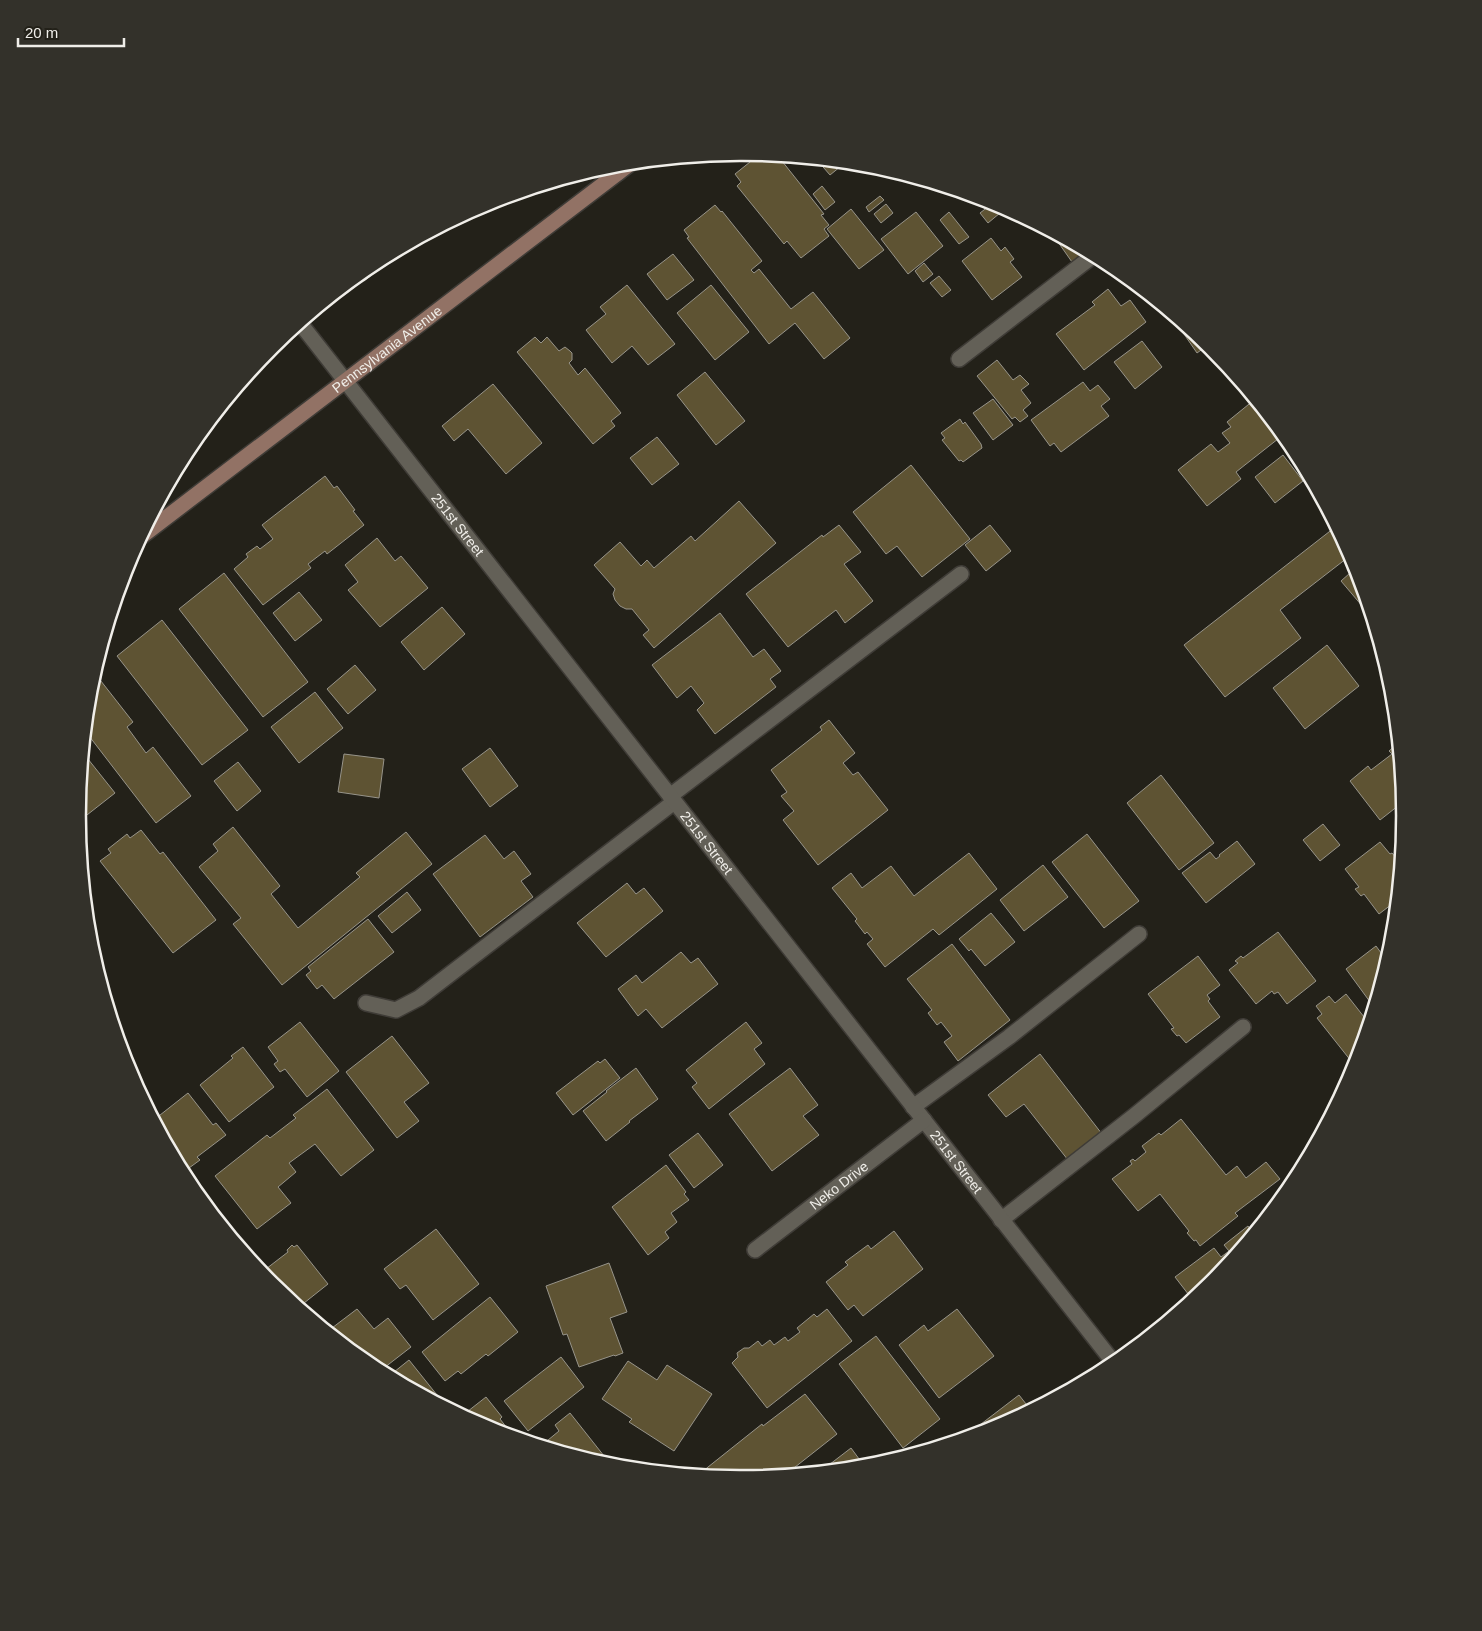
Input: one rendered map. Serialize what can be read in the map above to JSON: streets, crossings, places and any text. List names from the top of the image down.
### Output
{
  "streets": {
    "street": ["Pennsylvania Avenue", "251st Street", "Neko Drive"]
  },
  "crossings": [
    ["Pennsylvania Avenue", "251st Street"],
    ["251st Street", "Neko Drive"]
  ],
  "scale_bar": "20 m"
}
